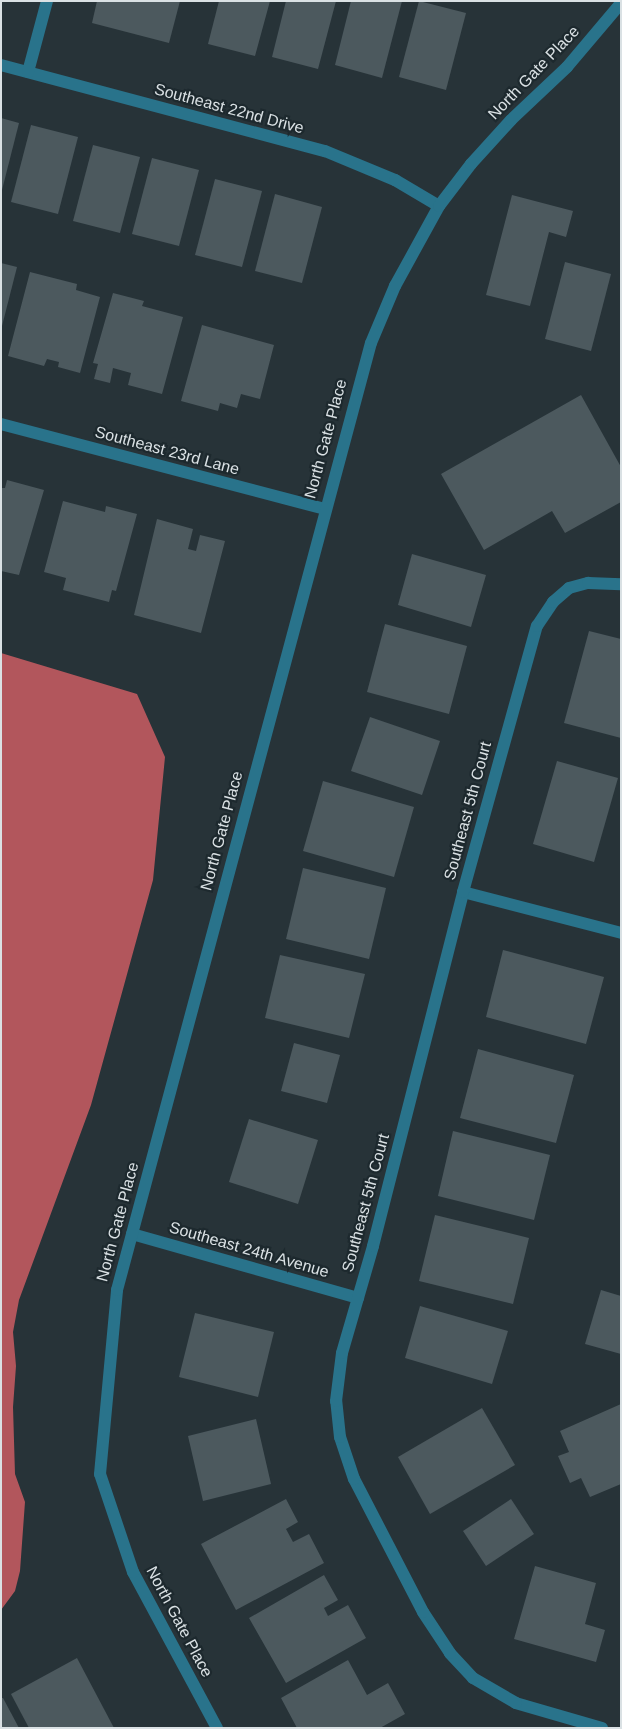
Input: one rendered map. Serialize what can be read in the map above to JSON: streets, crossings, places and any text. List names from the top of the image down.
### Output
{
  "streets": {
    "street": [
      "North Gate Place",
      "Southeast 22nd Drive",
      "Southeast 23rd Lane",
      "Southeast 5th Court",
      "Southeast 24th Avenue"
    ]
  },
  "crossings": [
    ["North Gate Place", "Southeast 22nd Drive"],
    ["North Gate Place", "Southeast 23rd Lane"],
    ["North Gate Place", "Southeast 24th Avenue"],
    ["Southeast 5th Court", "Southeast 24th Avenue"]
  ]
}
